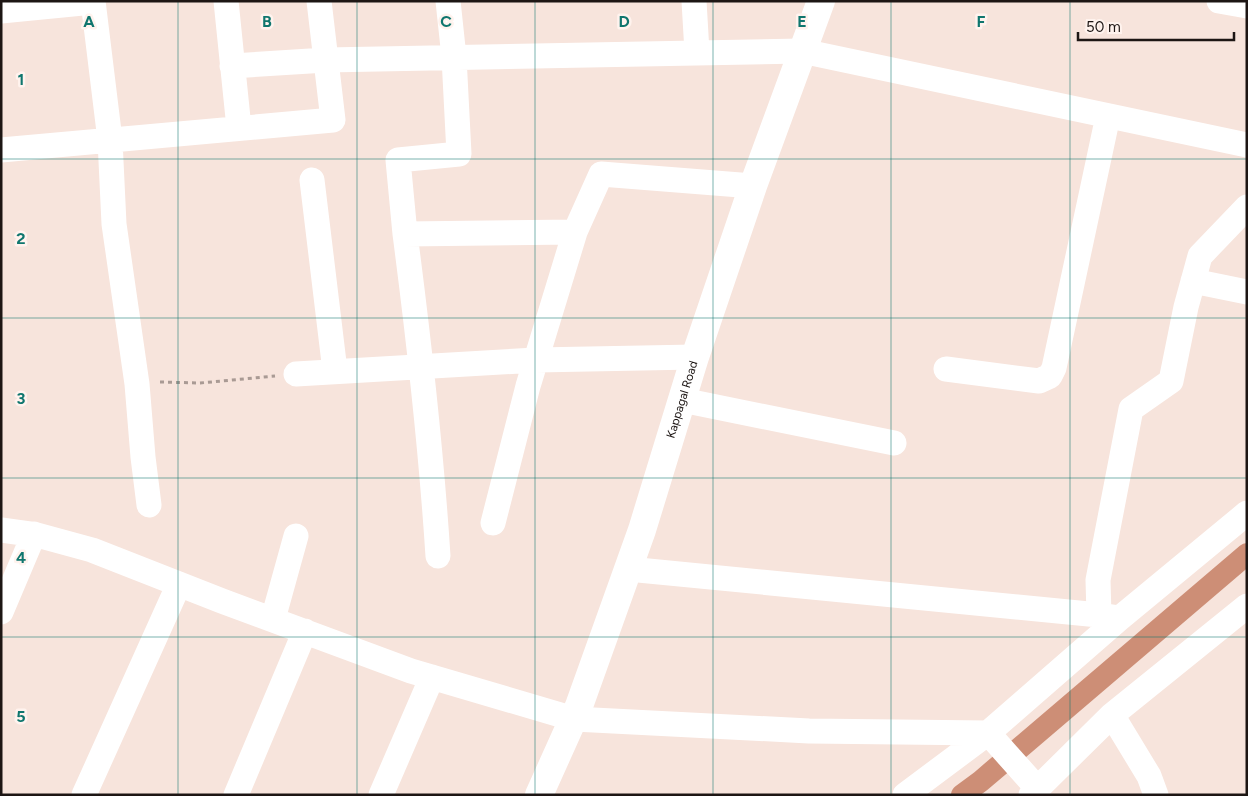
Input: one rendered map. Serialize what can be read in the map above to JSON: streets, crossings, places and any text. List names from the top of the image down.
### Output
{
  "streets": {
    "main road": ["Kappagal Road"]
  },
  "scale_bar": "50 m",
  "grid": {
    "columns": [
      "A",
      "B",
      "C",
      "D",
      "E",
      "F"
    ],
    "rows": [
      "1",
      "2",
      "3",
      "4",
      "5"
    ]
  }
}
